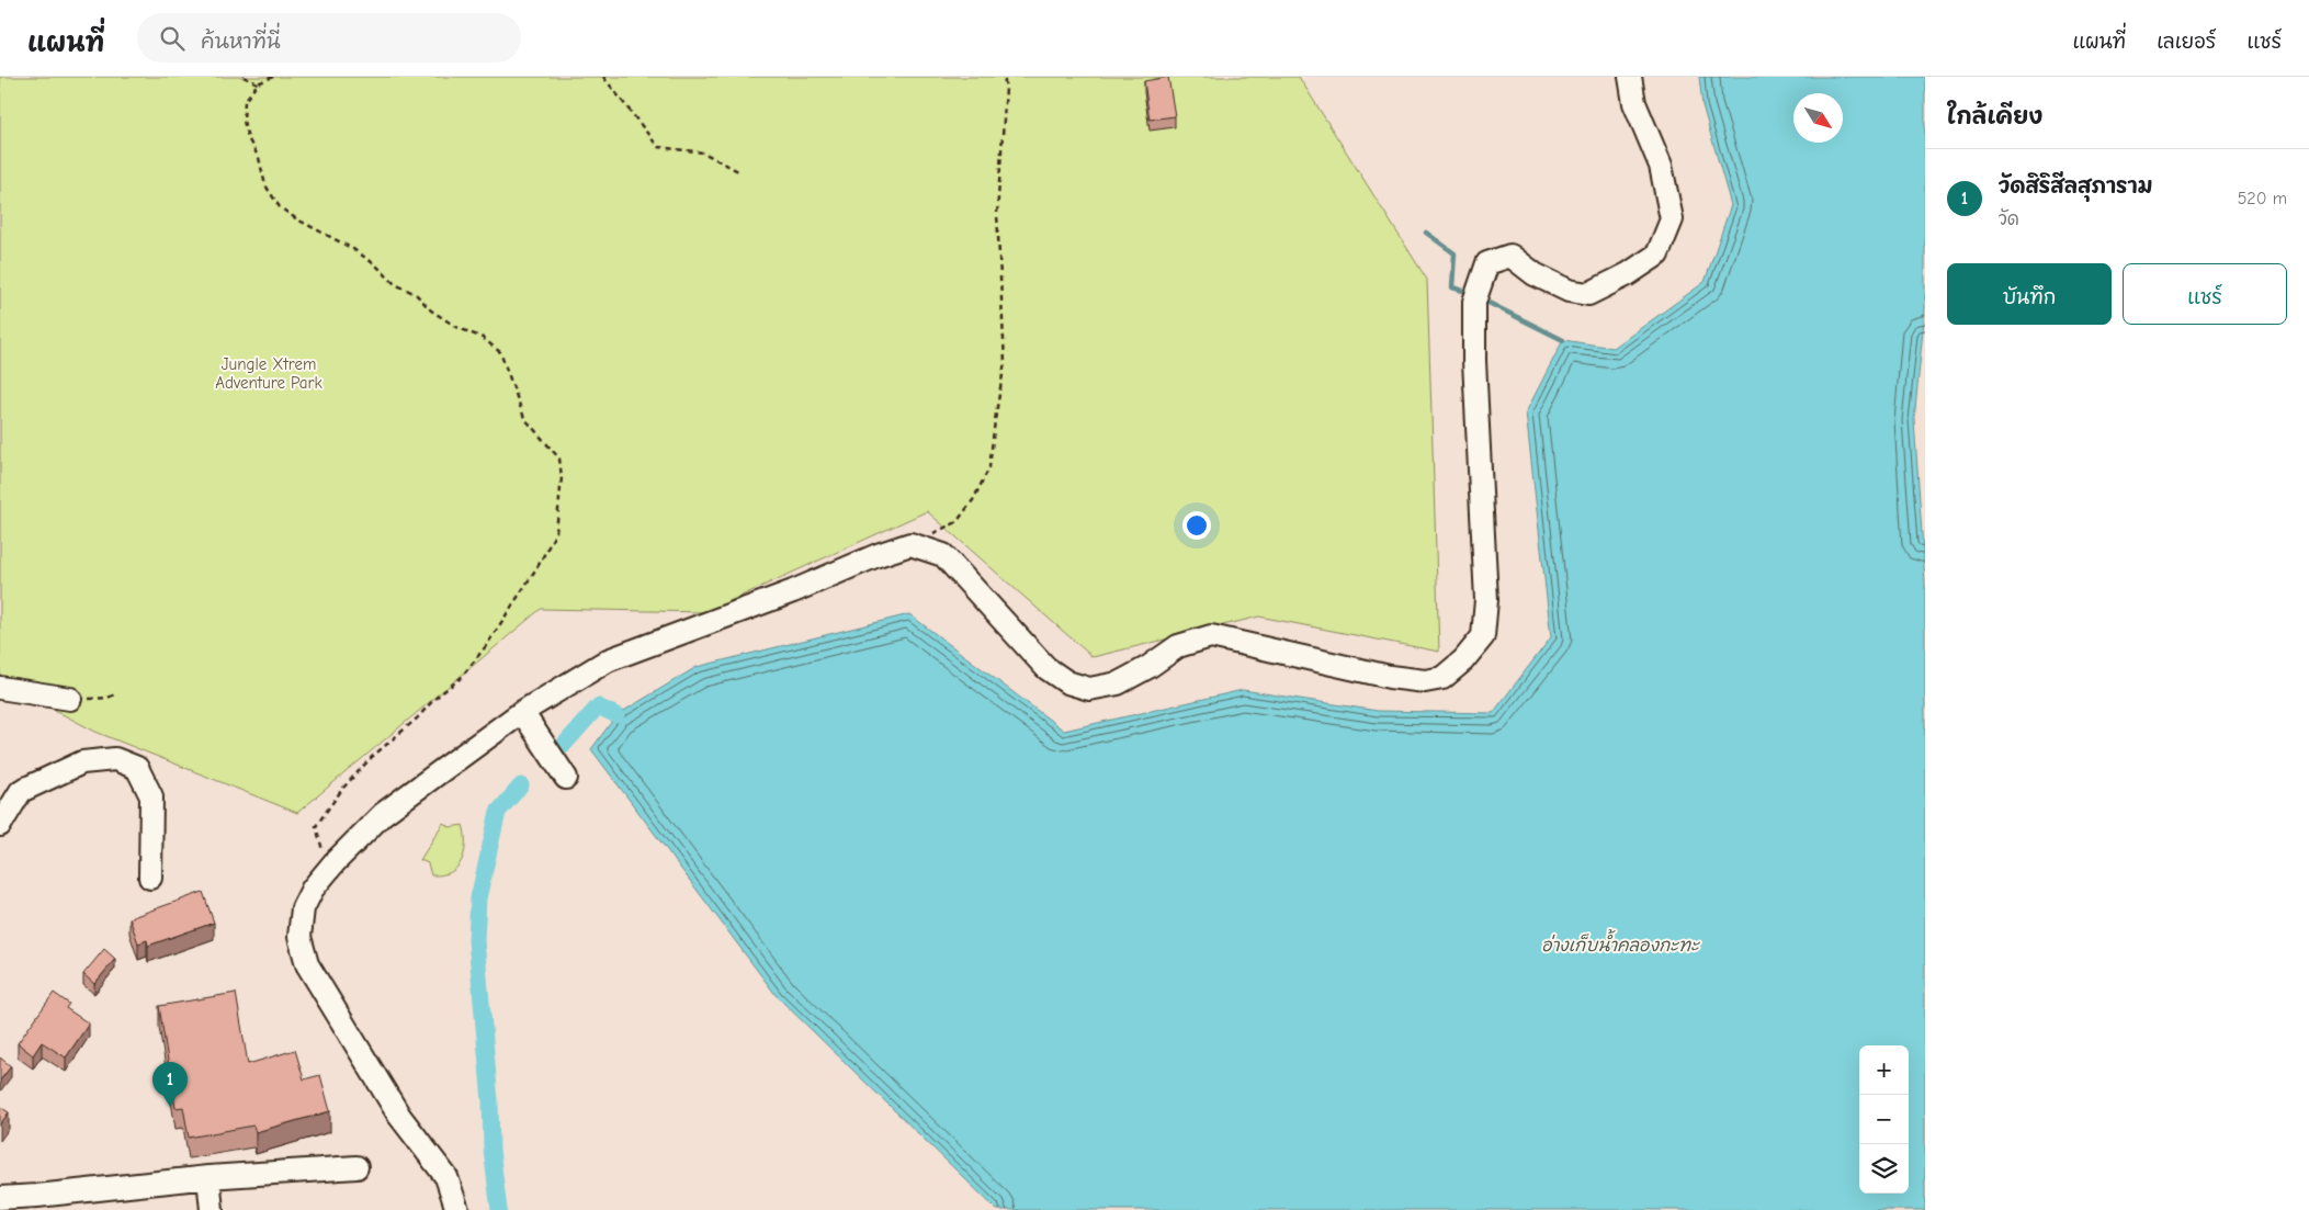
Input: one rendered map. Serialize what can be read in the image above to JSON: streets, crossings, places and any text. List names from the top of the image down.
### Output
{
  "water": ["อ่างเก็บน้ำคลองกะทะ"],
  "parks": ["Jungle Xtrem Adventure Park"],
  "north": "bottom right",
  "page": {
    "header": "แผนที่",
    "search": "ค้นหาที่นี่",
    "nav": ["แผนที่", "เลเยอร์", "แชร์"],
    "heading": "ใกล้เคียง",
    "list": [
      {
        "mark": "1",
        "name": "วัดสิริสีลสุภาราม",
        "note": "วัด",
        "value": "520 m"
      }
    ],
    "buttons": ["บันทึก", "แชร์"],
    "map_buttons": ["+", "−"],
    "pins": "1"
  }
}
